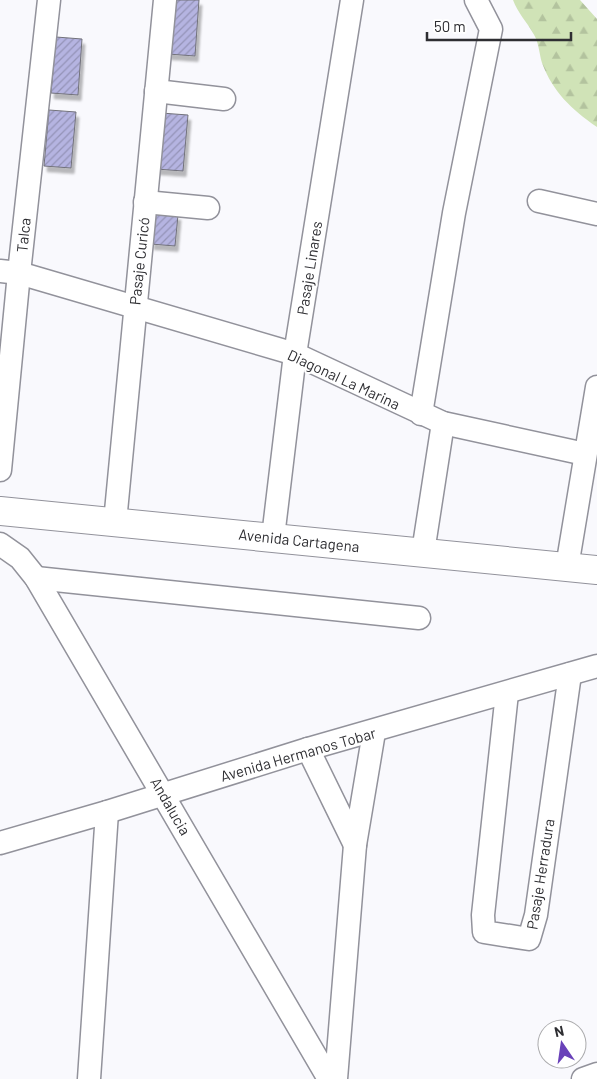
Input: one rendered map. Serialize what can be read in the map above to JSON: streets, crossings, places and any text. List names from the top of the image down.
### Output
{
  "streets": {
    "main road": ["Avenida Cartagena"],
    "street": [
      "Talca",
      "Pasaje Curicó",
      "Pasaje Linares",
      "Diagonal La Marina",
      "Avenida Hermanos Tobar",
      "Andalucia",
      "Pasaje Herradura"
    ]
  },
  "crossings": [
    ["Talca", "Diagonal La Marina"],
    ["Pasaje Curicó", "Diagonal La Marina"],
    ["Pasaje Curicó", "Avenida Cartagena"],
    ["Pasaje Linares", "Diagonal La Marina"],
    ["Pasaje Linares", "Avenida Cartagena"],
    ["Avenida Hermanos Tobar", "Andalucia"],
    ["Avenida Hermanos Tobar", "Pasaje Herradura"]
  ],
  "scale_bar": "50 m",
  "north": "top"
}
